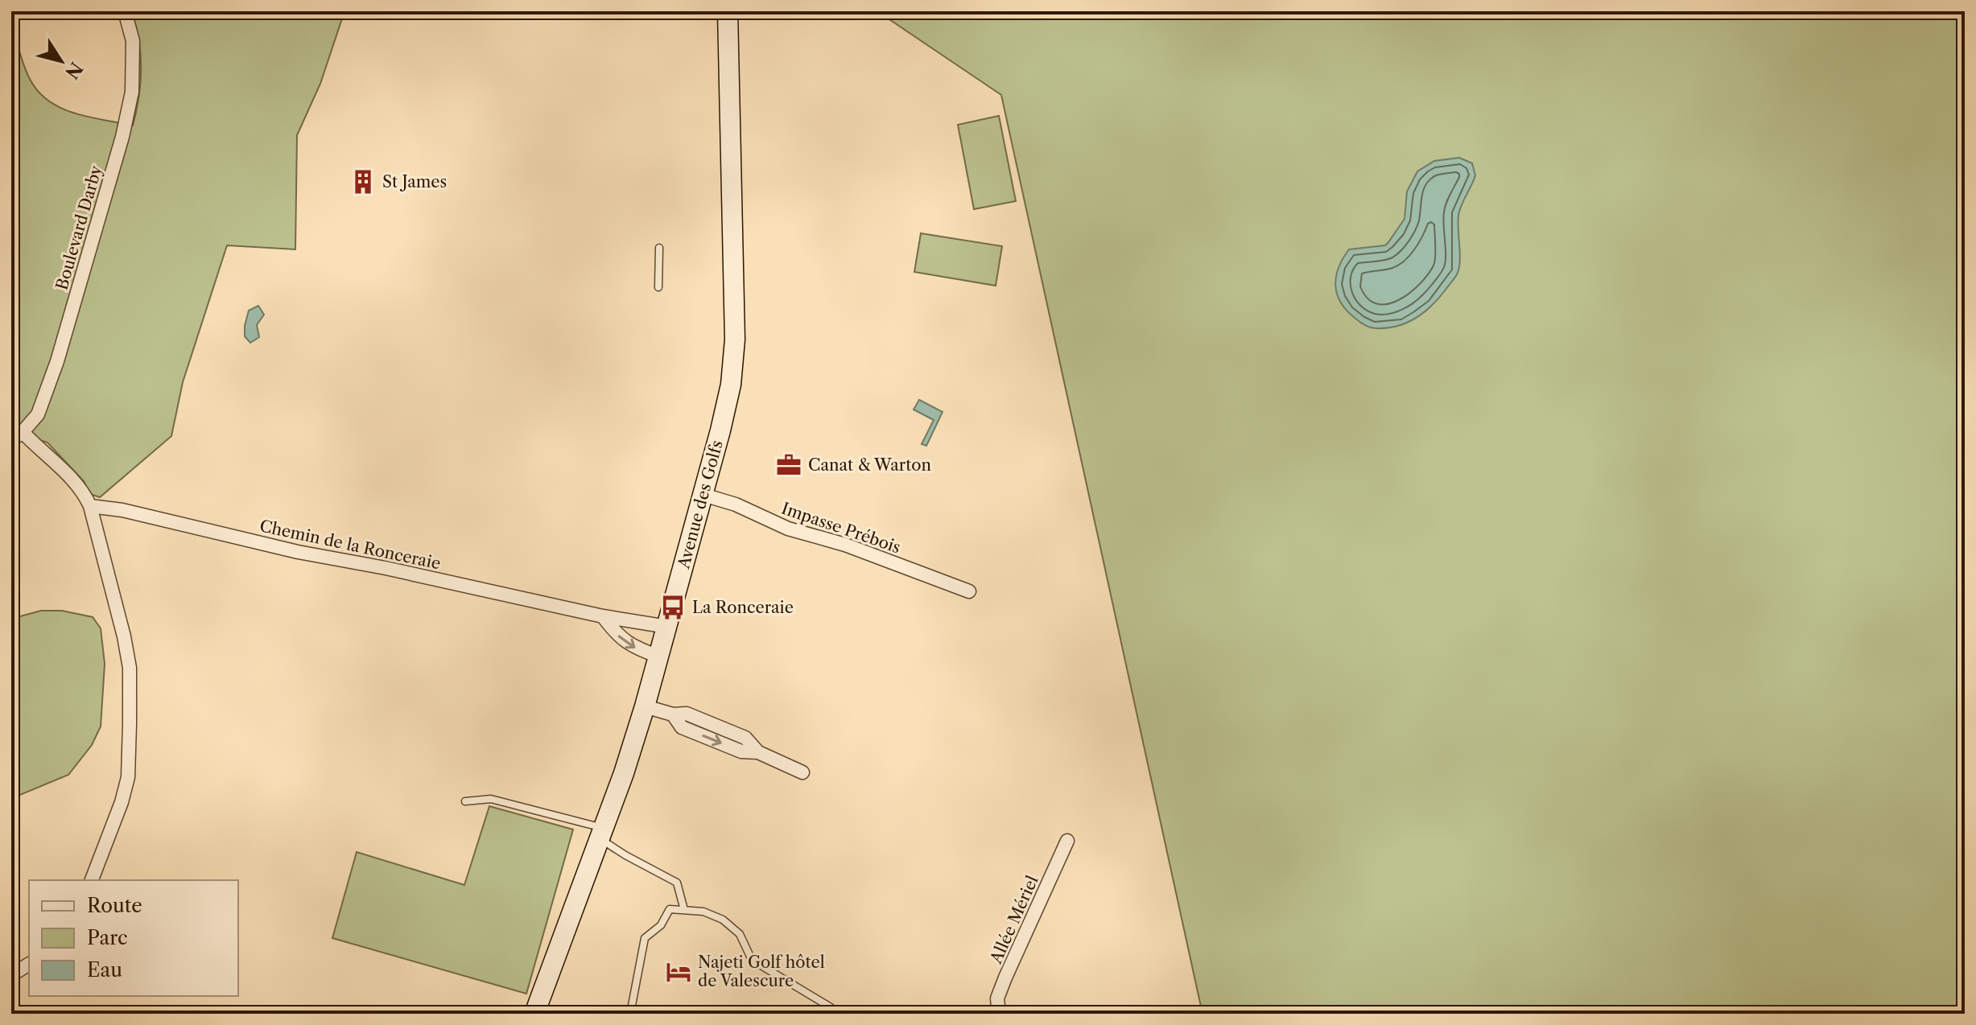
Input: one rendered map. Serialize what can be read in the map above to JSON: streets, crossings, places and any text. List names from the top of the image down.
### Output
{
  "streets": {
    "main road": ["Avenue des Golfs"],
    "street": [
      "Boulevard Darby",
      "Impasse Prébois",
      "Chemin de la Ronceraie",
      "Allée Mériel"
    ]
  },
  "crossings": [
    ["Avenue des Golfs", "Impasse Prébois"],
    ["Avenue des Golfs", "Chemin de la Ronceraie"]
  ],
  "places": {
    "building": ["St James"],
    "office": ["Canat & Warton"],
    "bus stop": ["La Ronceraie"],
    "hotel": ["Najeti Golf hôtel de Valescure"]
  },
  "legend": ["Route", "Parc", "Eau"],
  "north": "bottom right"
}
